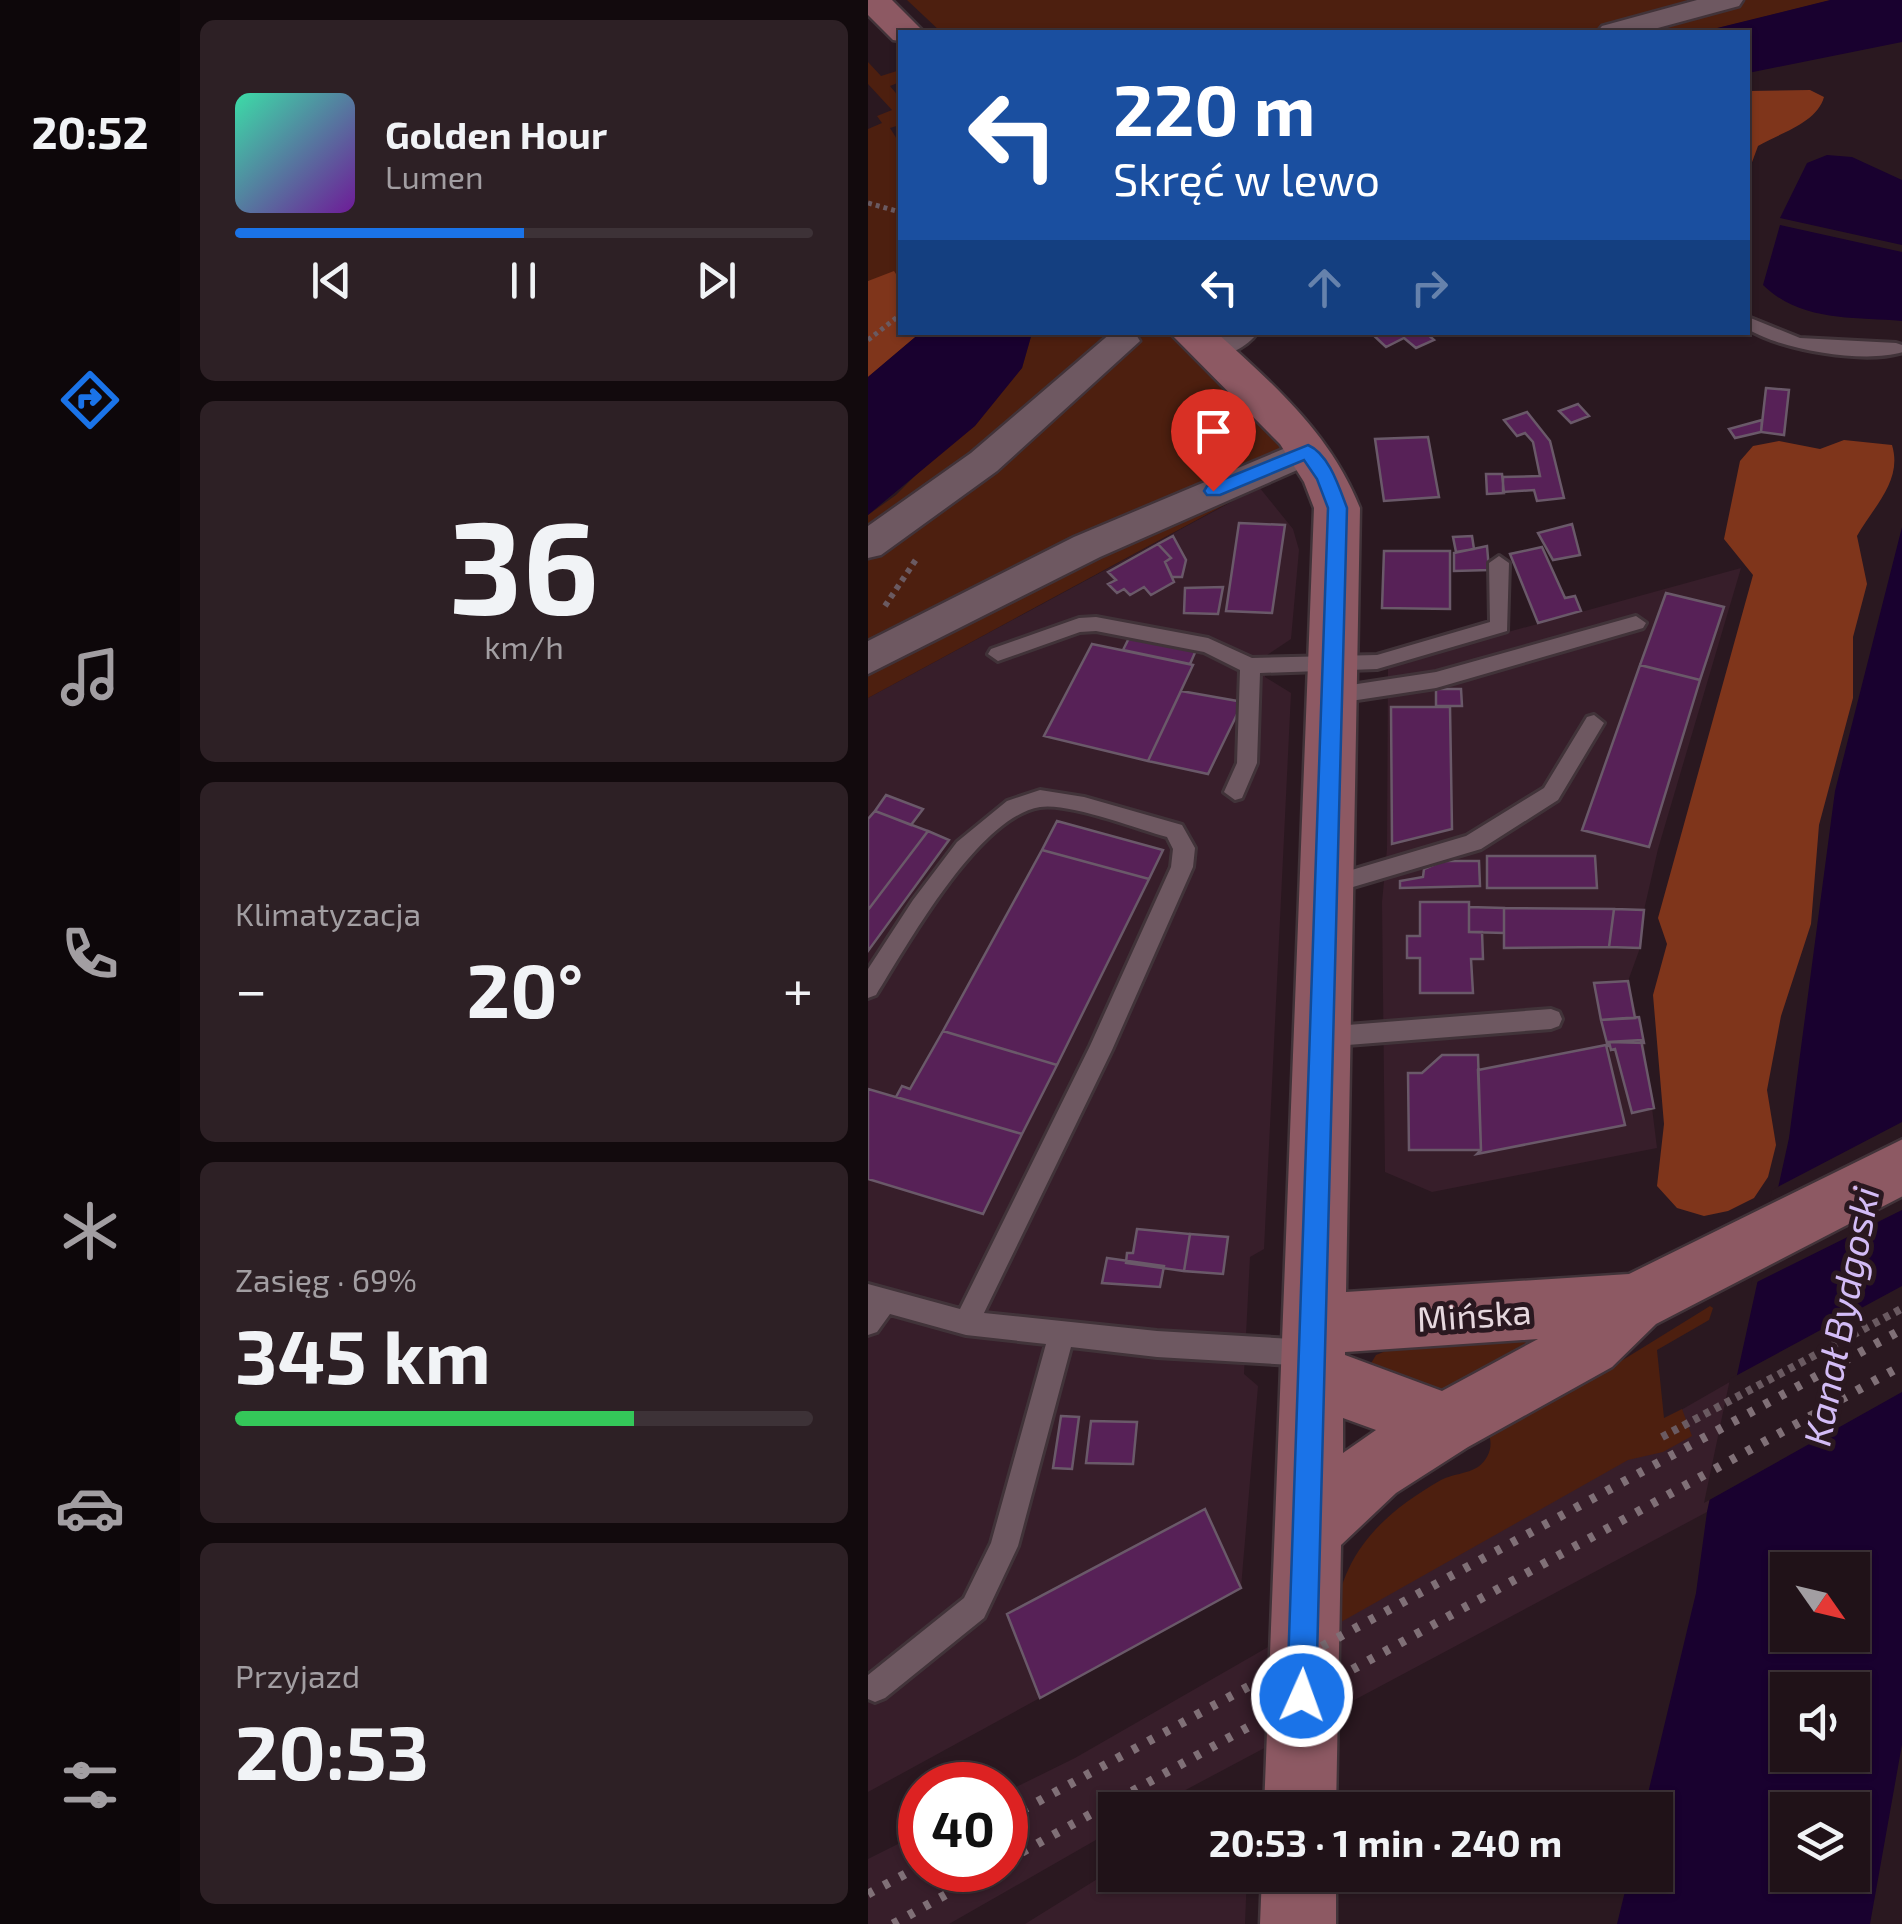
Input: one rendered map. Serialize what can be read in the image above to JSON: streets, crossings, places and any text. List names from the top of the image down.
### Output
{
  "streets": {
    "street": ["Mińska"]
  },
  "water": ["Kanał Bydgoski"],
  "north": "bottom right",
  "page": {
    "tabs": "20:52",
    "turn": ["220 m", "Skręć w lewo"],
    "song": ["Golden Hour", "Lumen"],
    "tile": [
      ["36", "km/h"],
      "Klimatyzacja",
      ["Zasięg · 69%", "345 km"],
      ["Przyjazd", "20:53"]
    ],
    "heat": ["−", "20°", "+"],
    "limit": "40",
    "trip": "20:53 · 1 min · 240 m"
  }
}
